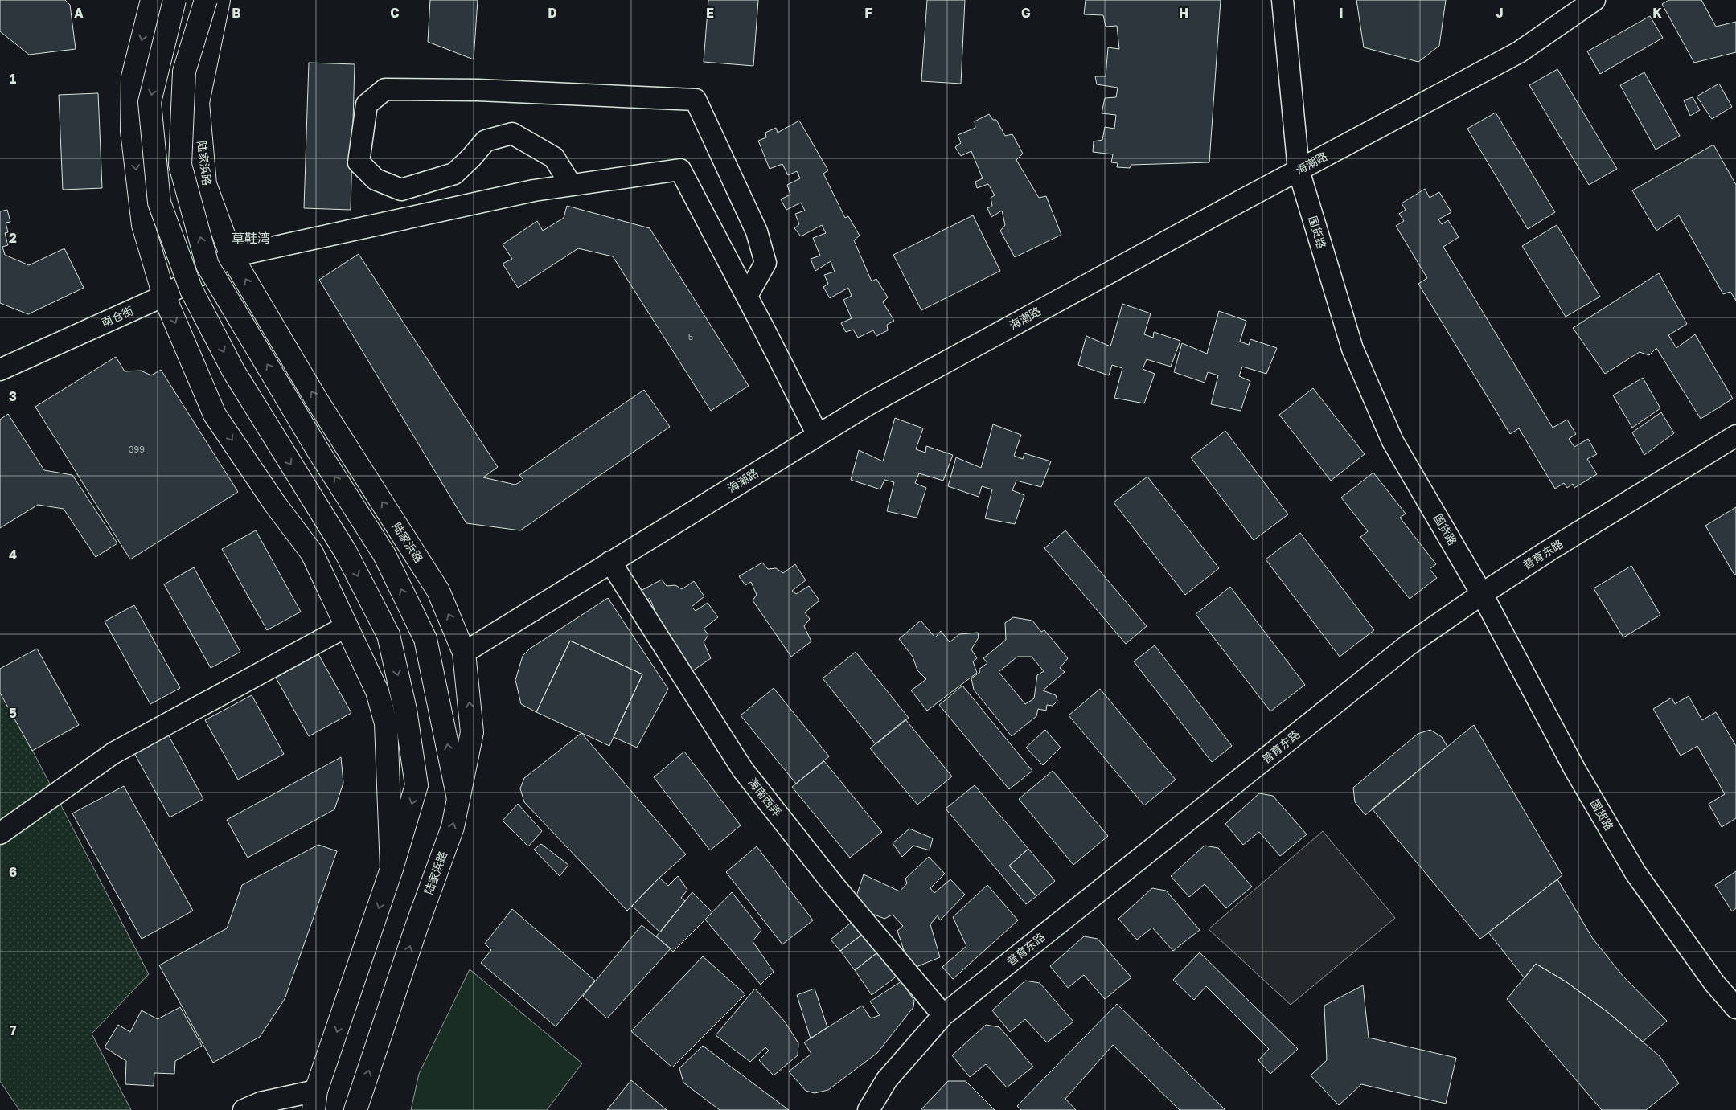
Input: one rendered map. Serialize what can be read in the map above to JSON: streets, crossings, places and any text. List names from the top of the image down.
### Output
{
  "streets": {
    "main road": ["陆家浜路"],
    "street": [
      "海潮路",
      "国货路",
      "南仓街",
      "普育东路",
      "海南西弄"
    ]
  },
  "crossings": [
    ["陆家浜路", "海潮路"],
    ["陆家浜路", "南仓街"],
    ["海潮路", "国货路"],
    ["海潮路", "海南西弄"],
    ["国货路", "普育东路"],
    ["普育东路", "海南西弄"]
  ],
  "districts": ["草鞋湾"],
  "house_numbers": ["5", "399"],
  "grid": {
    "columns": [
      "A",
      "B",
      "C",
      "D",
      "E",
      "F",
      "G",
      "H",
      "I",
      "J",
      "K"
    ],
    "rows": [
      "1",
      "2",
      "3",
      "4",
      "5",
      "6",
      "7"
    ]
  }
}
